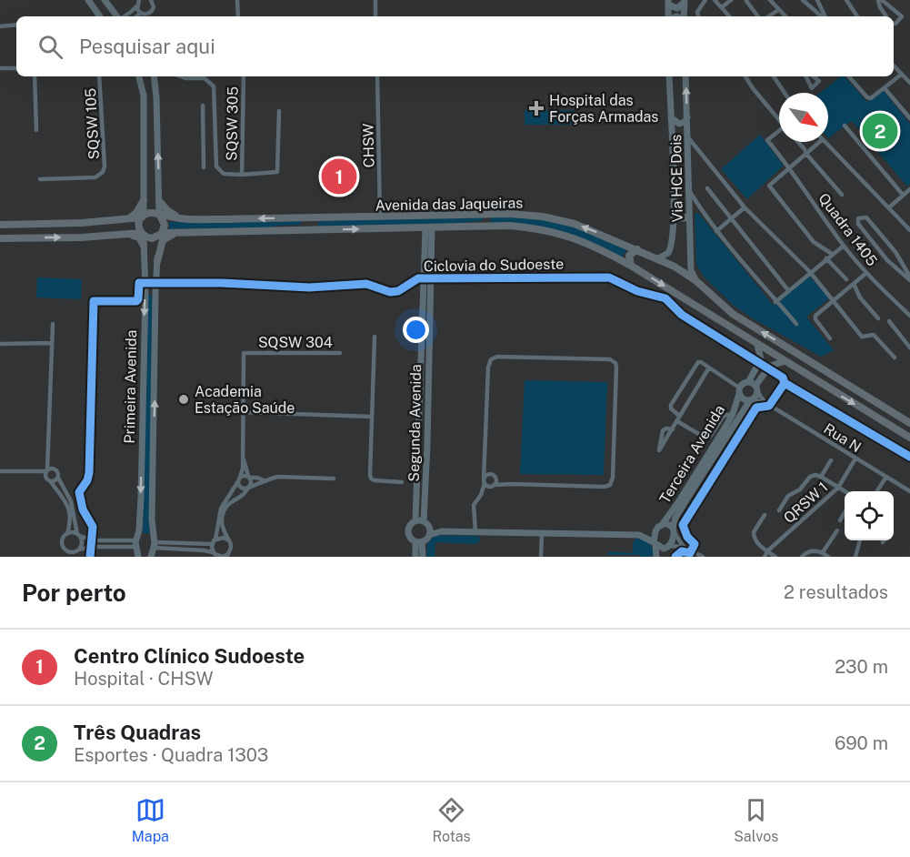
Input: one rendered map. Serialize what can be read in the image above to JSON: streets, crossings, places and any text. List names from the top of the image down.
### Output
{
  "streets": {
    "main road": [
      "Via HCE Dois",
      "Avenida das Jaqueiras",
      "Primeira Avenida",
      "Segunda Avenida",
      "Terceira Avenida"
    ],
    "street": [
      "SQSW 105",
      "SQSW 305",
      "CHSW",
      "Quadra 1405",
      "SQSW 304",
      "Rua N",
      "QRSW 1"
    ],
    "cycle path": ["Ciclovia do Sudoeste"]
  },
  "crossings": [
    ["CHSW", "Avenida das Jaqueiras"],
    ["Via HCE Dois", "Avenida das Jaqueiras"],
    ["Avenida das Jaqueiras", "Primeira Avenida"],
    ["Avenida das Jaqueiras", "Segunda Avenida"],
    ["Rua N", "Terceira Avenida"],
    ["Rua N", "QRSW 1"]
  ],
  "places": {
    "health": ["Hospital das Forças Armadas"],
    "other": ["Academia Estação Saúde"]
  },
  "north": "bottom right",
  "page": {
    "search": "Pesquisar aqui",
    "pins": ["2", "1"],
    "heading": ["Por perto", "2 resultados"],
    "list": [
      {
        "mark": "1",
        "name": "Centro Clínico Sudoeste",
        "note": "Hospital · CHSW",
        "value": "230 m"
      },
      {
        "mark": "2",
        "name": "Três Quadras",
        "note": "Esportes · Quadra 1303",
        "value": "690 m"
      }
    ],
    "nav": ["Mapa", "Rotas", "Salvos"]
  }
}
